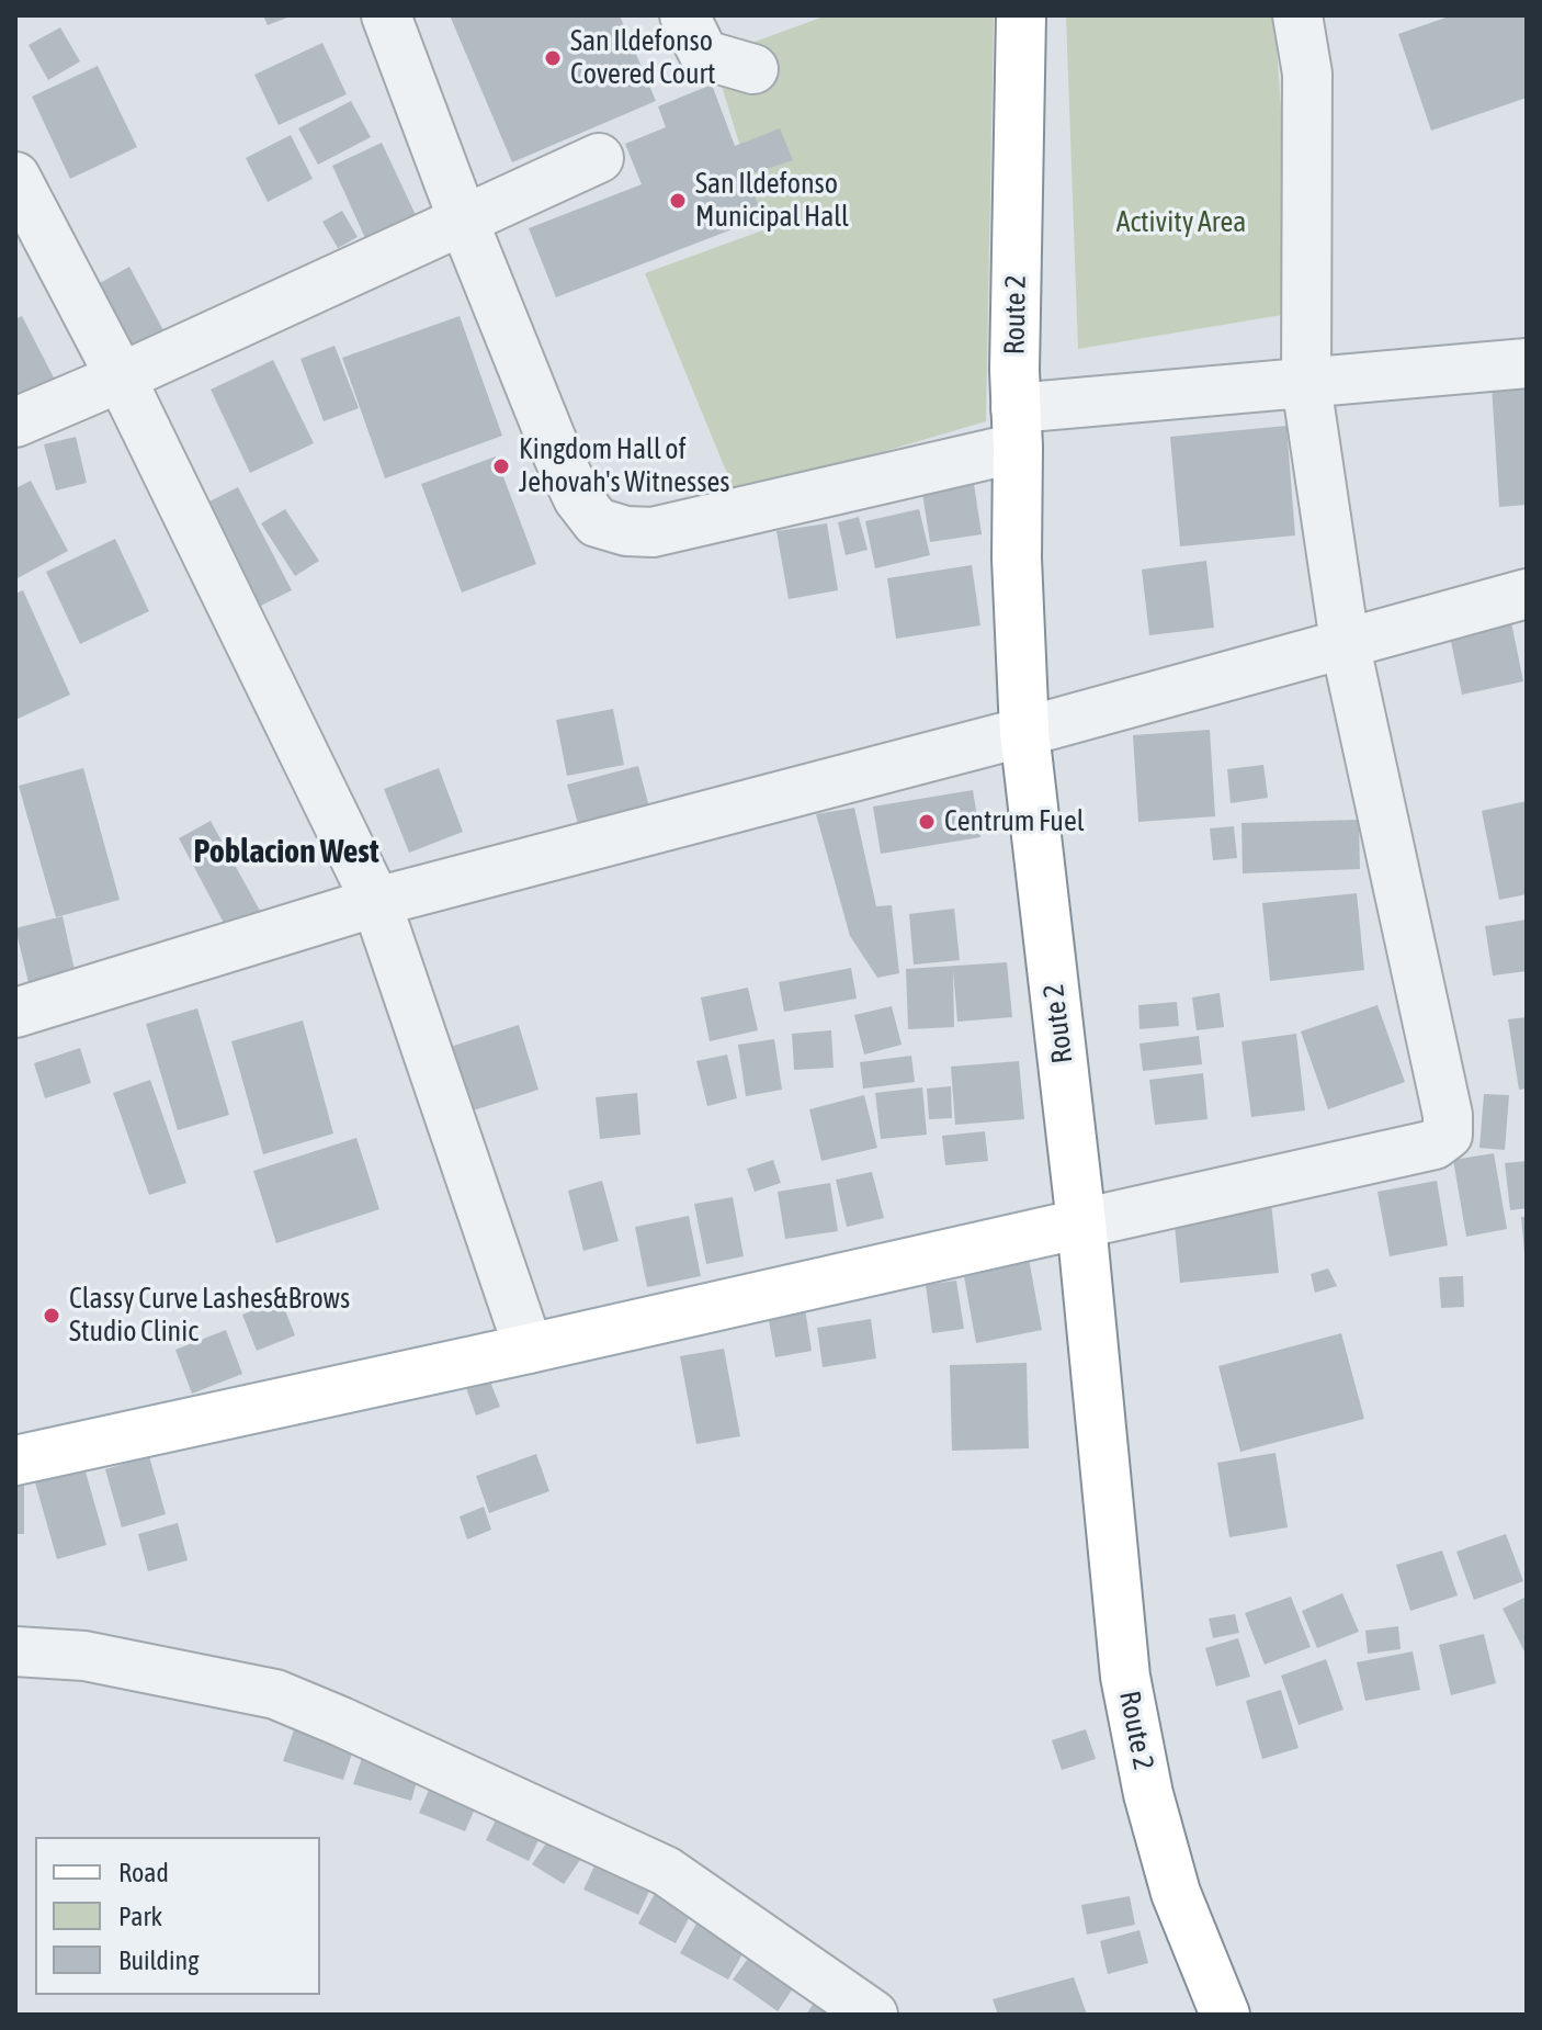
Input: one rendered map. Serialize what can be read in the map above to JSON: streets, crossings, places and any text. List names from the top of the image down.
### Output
{
  "streets": {
    "main road": ["Route 2"]
  },
  "districts": ["Poblacion West"],
  "parks": ["Activity Area"],
  "places": [
    "San Ildefonso Covered Court",
    "San Ildefonso Municipal Hall",
    "Kingdom Hall of Jehovah's Witnesses",
    "Centrum Fuel",
    "Classy Curve Lashes&Brows Studio Clinic"
  ],
  "legend": ["Road", "Park", "Building"]
}
